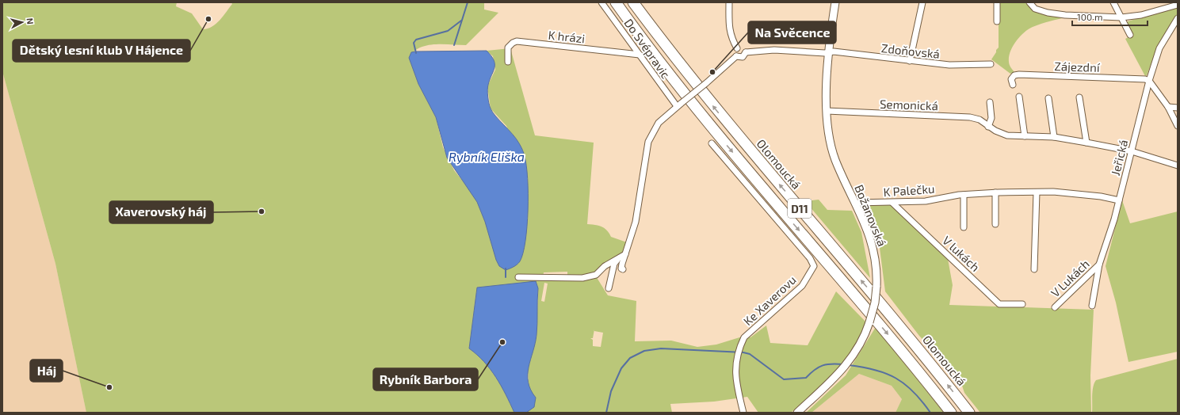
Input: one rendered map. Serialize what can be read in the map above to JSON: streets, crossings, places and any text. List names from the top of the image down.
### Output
{
  "streets": {
    "highway": ["Olomoucká", "D11"],
    "street": [
      "K hrázi",
      "Do Svépravic",
      "Zdoňovská",
      "Zájezdní",
      "Semonická",
      "Jeřická",
      "K Palečku",
      "Božanovská",
      "V lukách",
      "V Lukách",
      "Ke Xaverovu"
    ]
  },
  "crossings": [
    ["K hrázi", "Do Svépravic"],
    ["Zdoňovská", "Božanovská"],
    ["Zájezdní", "Jeřická"],
    ["Semonická", "Jeřická"],
    ["Semonická", "Božanovská"],
    ["Jeřická", "K Palečku"],
    ["Jeřická", "V Lukách"],
    ["K Palečku", "Božanovská"],
    ["K Palečku", "V lukách"]
  ],
  "water": ["Rybník Eliška"],
  "places": [
    "Dětský lesní klub V Hájence",
    "Na Svěcence",
    "Xaverovský háj",
    "Rybník Barbora",
    "Háj"
  ],
  "scale_bar": "100 m",
  "north": "right"
}
